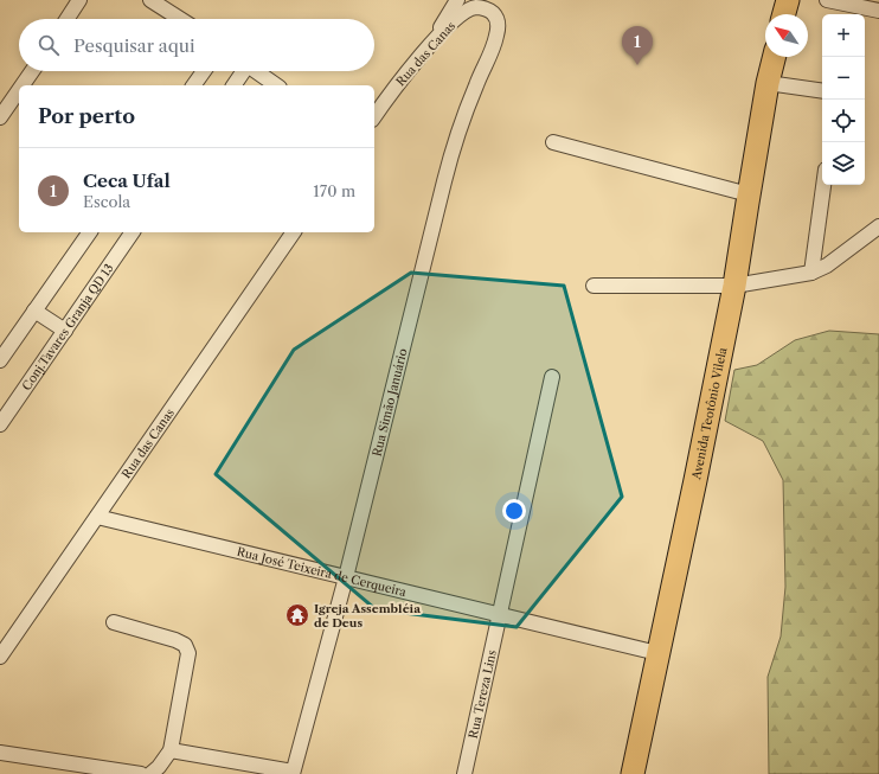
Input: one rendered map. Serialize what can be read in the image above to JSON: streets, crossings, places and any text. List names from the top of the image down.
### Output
{
  "streets": {
    "main road": ["Avenida Teotônio Vilela"],
    "street": [
      "Rua das Canas",
      "Conj.Tavares Granja QD 13",
      "Rua Simão Januário",
      "Rua José Teixeira de Cerqueira",
      "Rua Tereza Lins"
    ]
  },
  "crossings": [
    ["Rua das Canas", "Rua Simão Januário"],
    ["Rua das Canas", "Rua José Teixeira de Cerqueira"],
    ["Rua Simão Januário", "Rua José Teixeira de Cerqueira"],
    ["Avenida Teotônio Vilela", "Rua José Teixeira de Cerqueira"],
    ["Rua José Teixeira de Cerqueira", "Rua Tereza Lins"]
  ],
  "places": {
    "temple": ["Igreja Assembléia de Deus"]
  },
  "north": "top left",
  "page": {
    "map_buttons": ["+", "−"],
    "search": "Pesquisar aqui",
    "pins": "1",
    "heading": "Por perto",
    "list": [
      {
        "mark": "1",
        "name": "Ceca Ufal",
        "note": "Escola",
        "value": "170 m"
      }
    ]
  }
}
